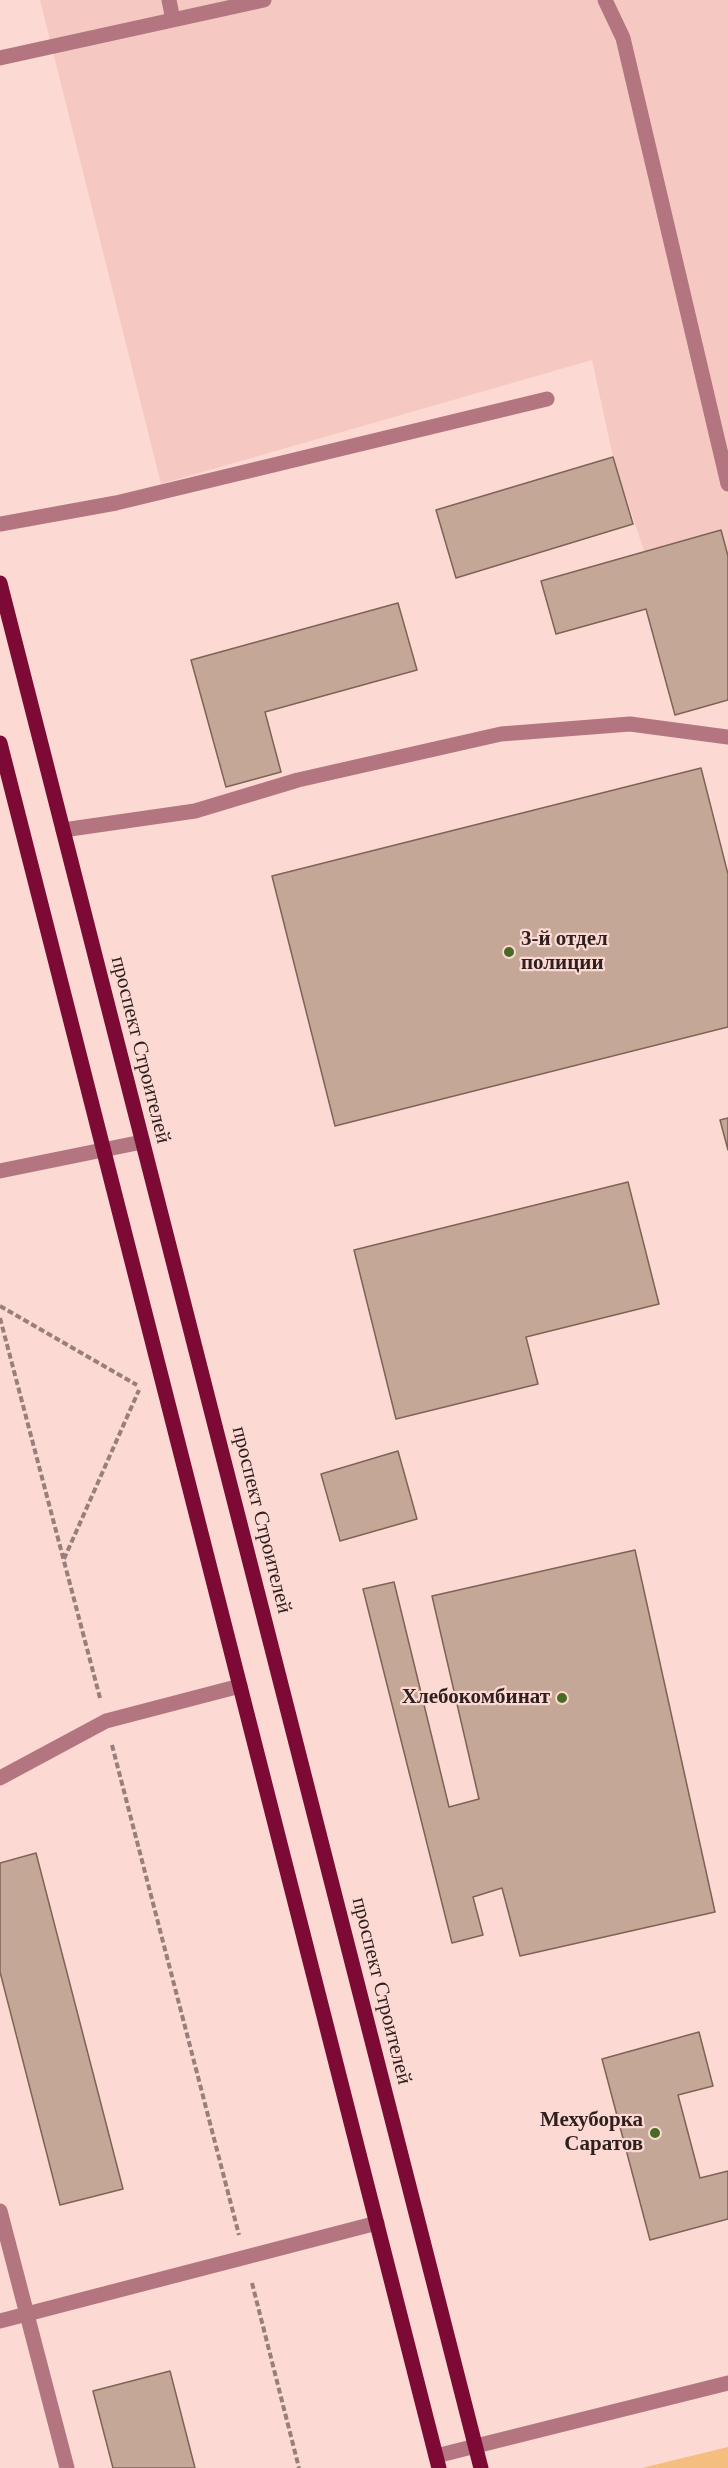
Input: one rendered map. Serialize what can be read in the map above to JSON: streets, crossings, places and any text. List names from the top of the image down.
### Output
{
  "streets": {
    "main road": ["проспект Строителей"]
  },
  "places": ["3-й отдел полиции", "Хлебокомбинат", "Мехуборка Саратов"]
}
